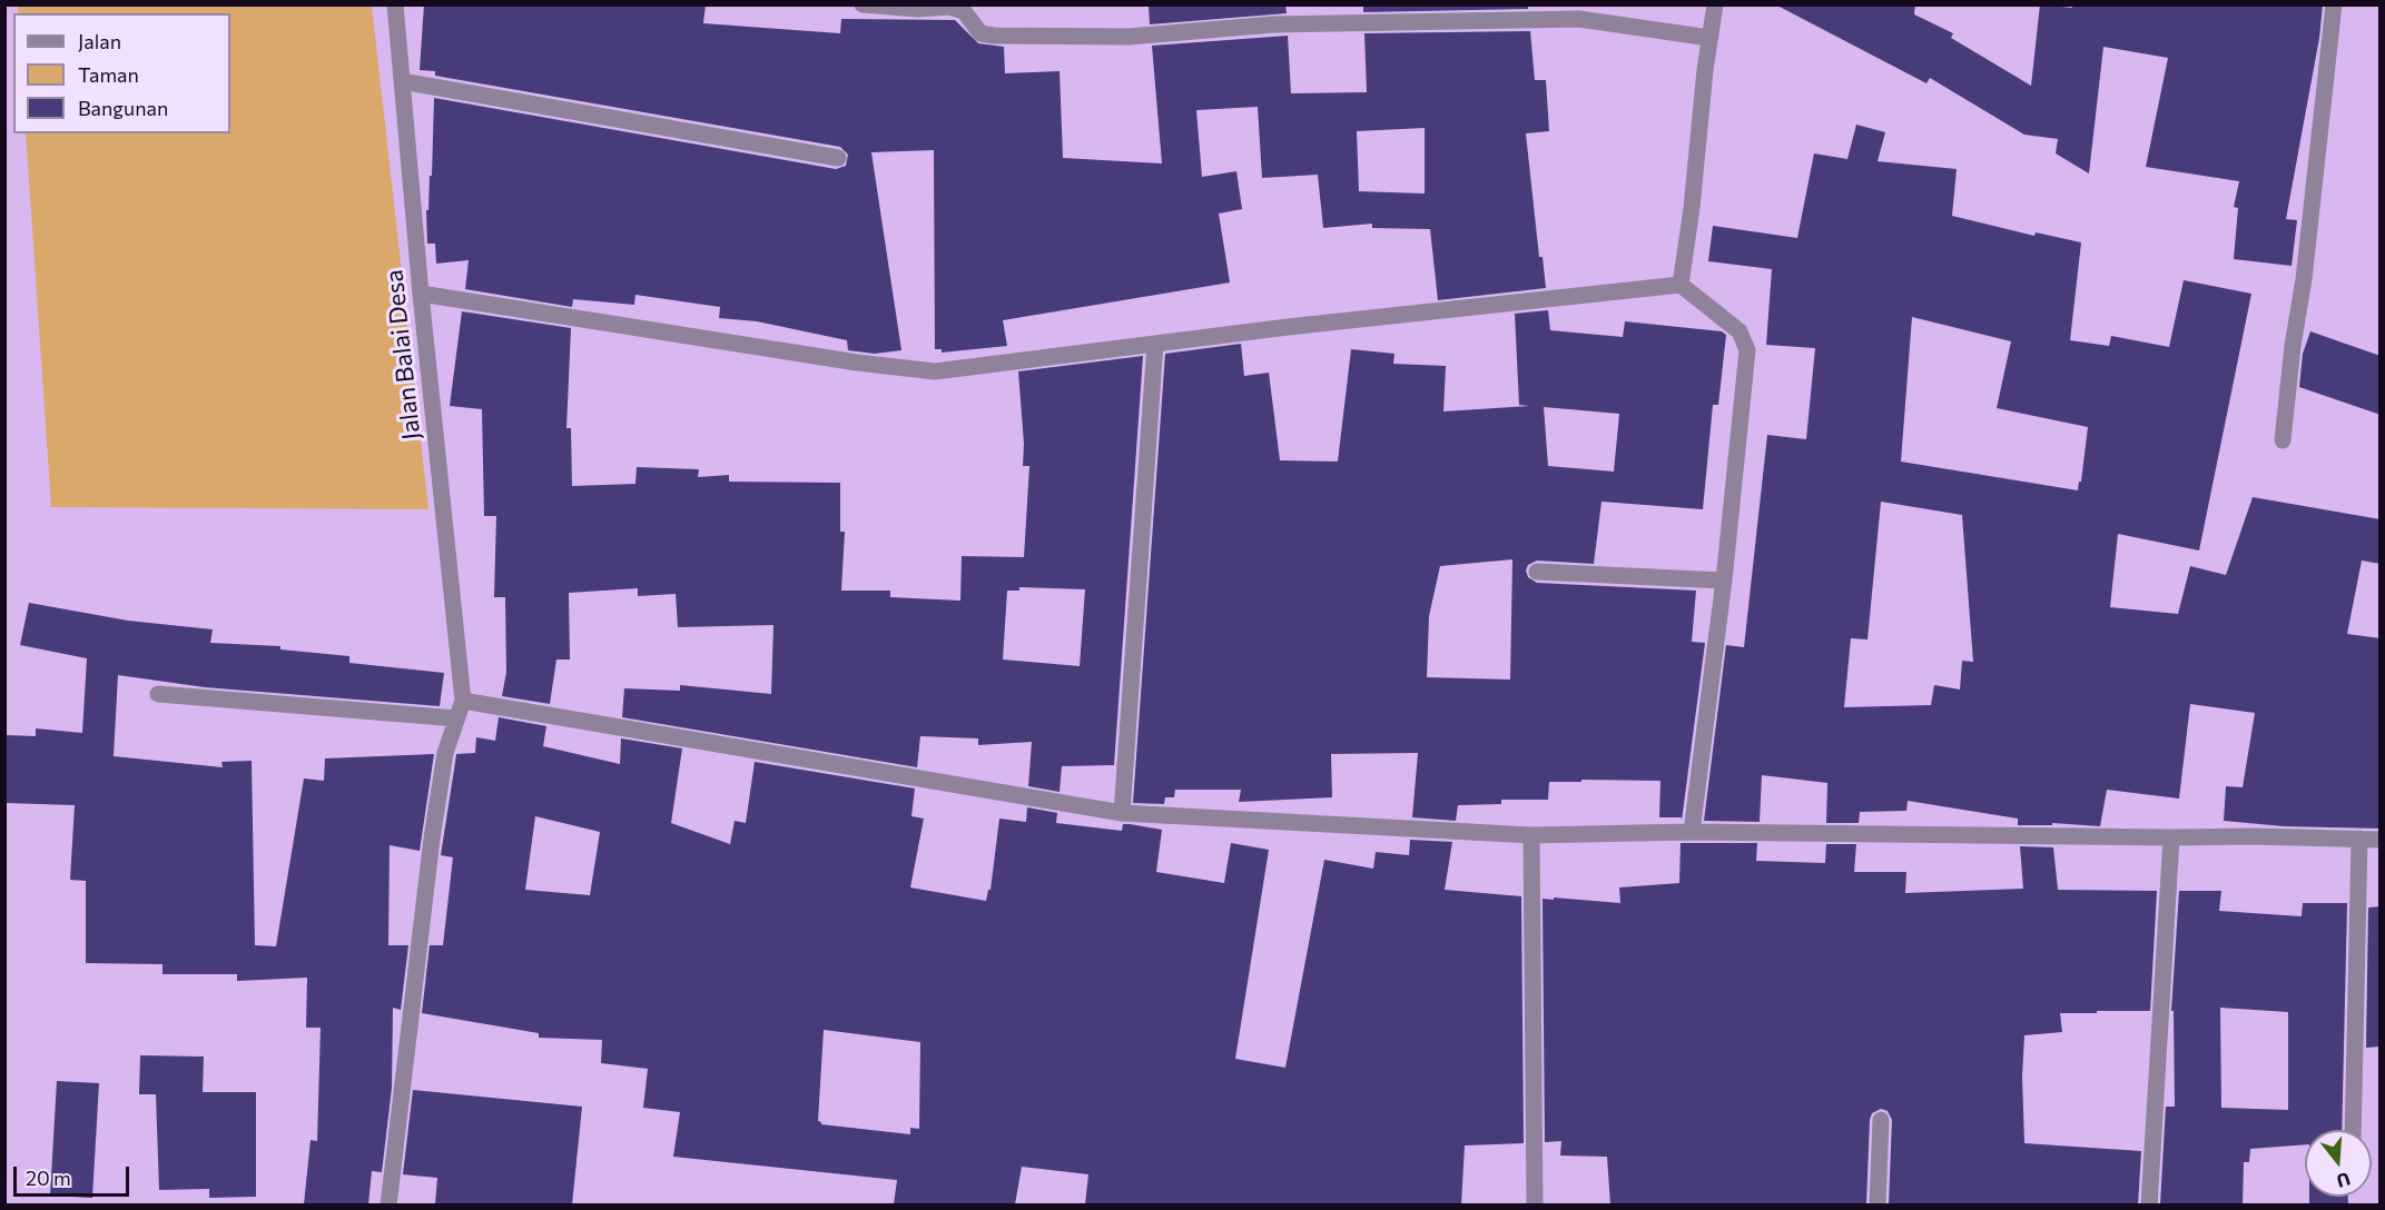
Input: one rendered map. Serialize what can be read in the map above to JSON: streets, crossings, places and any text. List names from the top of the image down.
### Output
{
  "streets": {
    "street": ["Jalan Balai Desa"]
  },
  "legend": ["Jalan", "Taman", "Bangunan"],
  "scale_bar": "20 m",
  "north": "bottom"
}
